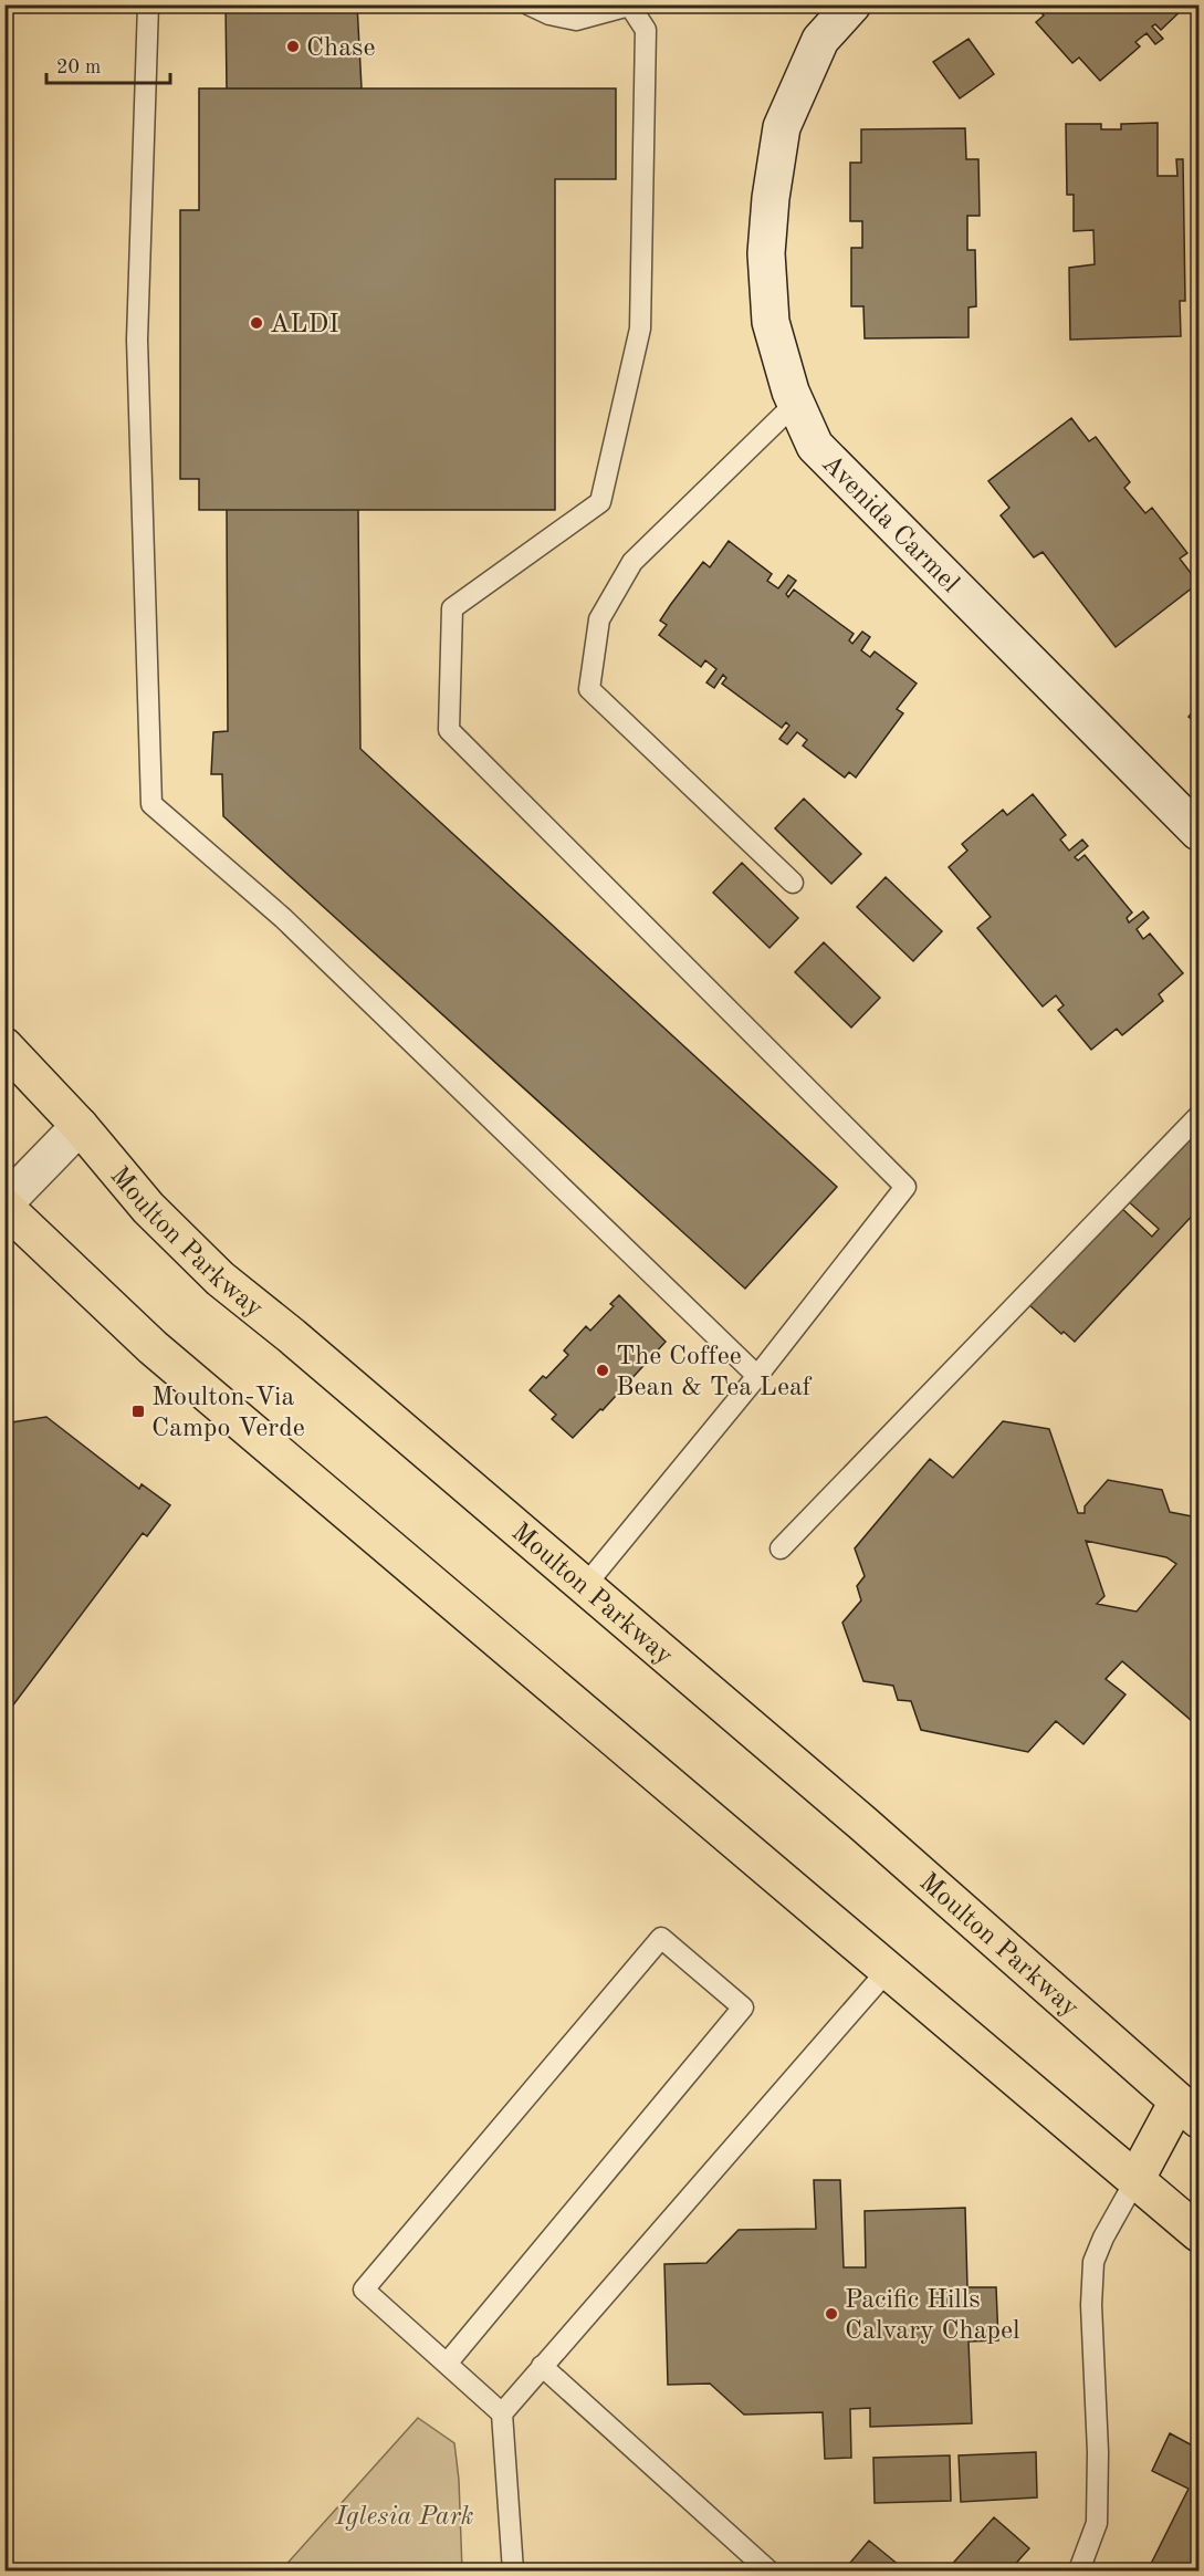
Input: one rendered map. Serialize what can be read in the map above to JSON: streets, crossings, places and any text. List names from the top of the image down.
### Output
{
  "streets": {
    "main road": ["Moulton Parkway"],
    "street": ["Avenida Carmel"]
  },
  "parks": ["Iglesia Park"],
  "places": {
    "other": [
      "Chase",
      "ALDI",
      "The Coffee Bean & Tea Leaf",
      "Pacific Hills Calvary Chapel"
    ],
    "transit": ["Moulton-Via Campo Verde"]
  },
  "scale_bar": "20 m"
}
